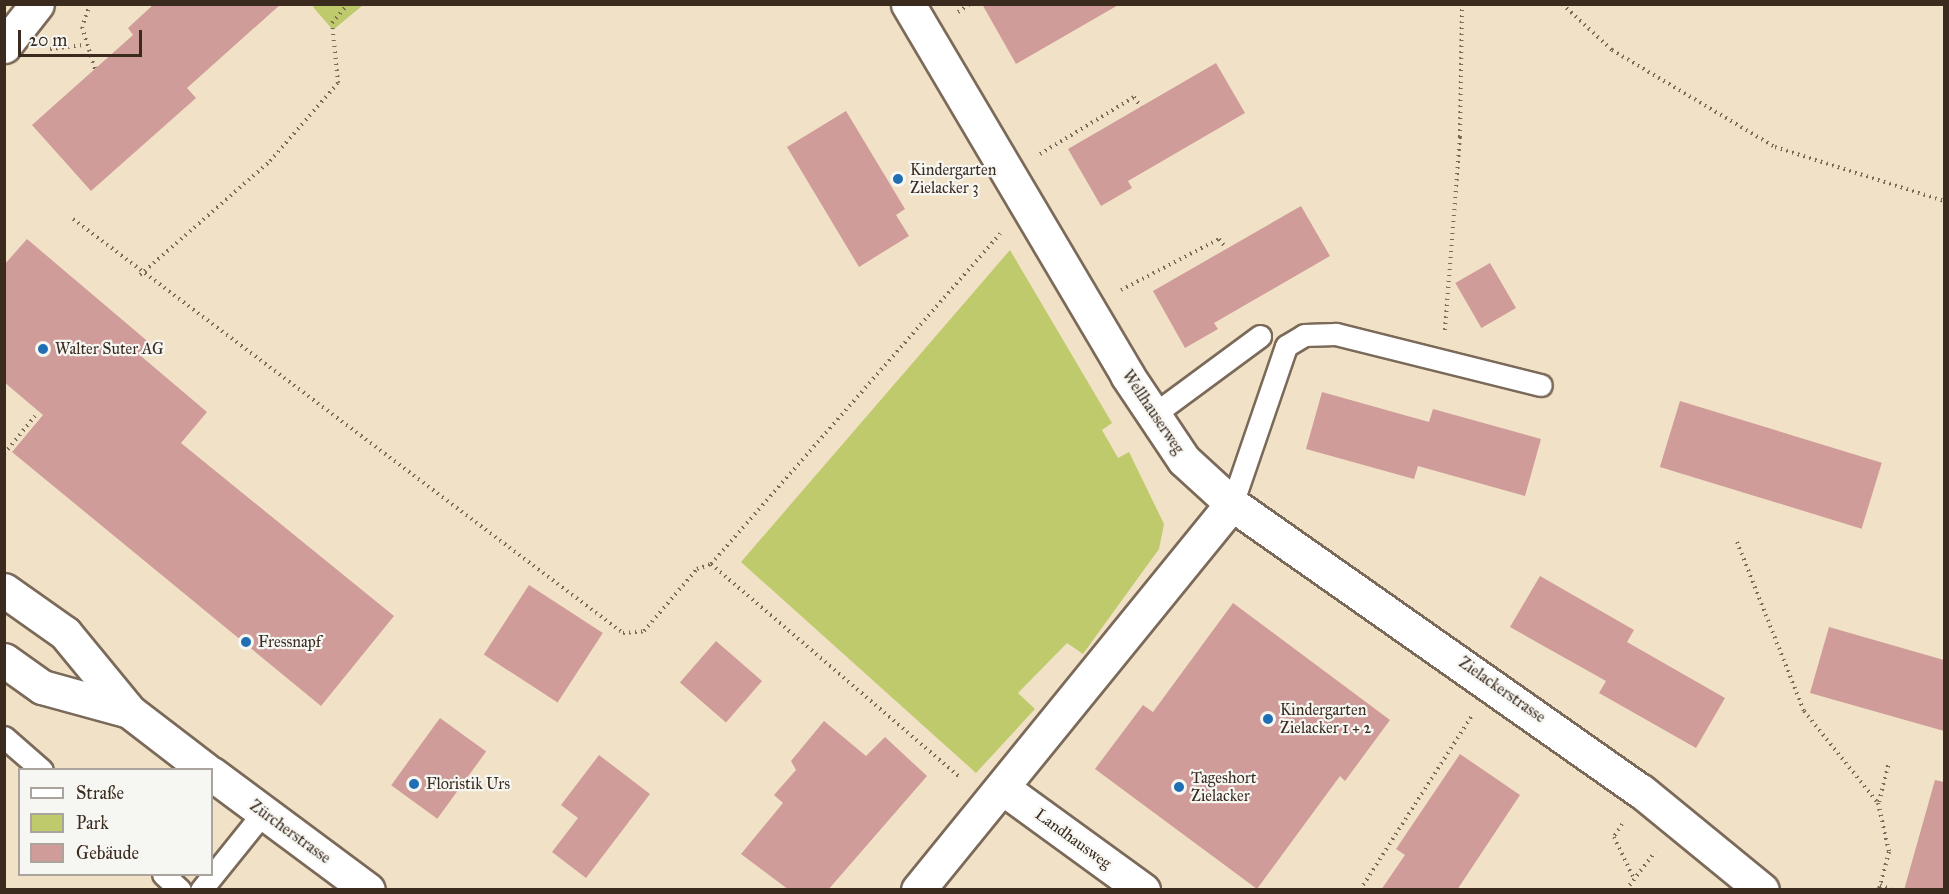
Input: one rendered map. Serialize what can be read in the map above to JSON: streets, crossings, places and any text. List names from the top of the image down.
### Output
{
  "streets": {
    "street": [
      "Wellhauserweg",
      "Zielackerstrasse",
      "Zürcherstrasse",
      "Landhausweg"
    ]
  },
  "crossings": [
    ["Wellhauserweg", "Zielackerstrasse"]
  ],
  "places": [
    "Kindergarten Zielacker 3",
    "Walter Suter AG",
    "Fressnapf",
    "Kindergarten Zielacker 1 + 2",
    "Floristik Urs",
    "Tageshort Zielacker"
  ],
  "legend": ["Straße", "Park", "Gebäude"],
  "scale_bar": "20 m"
}
